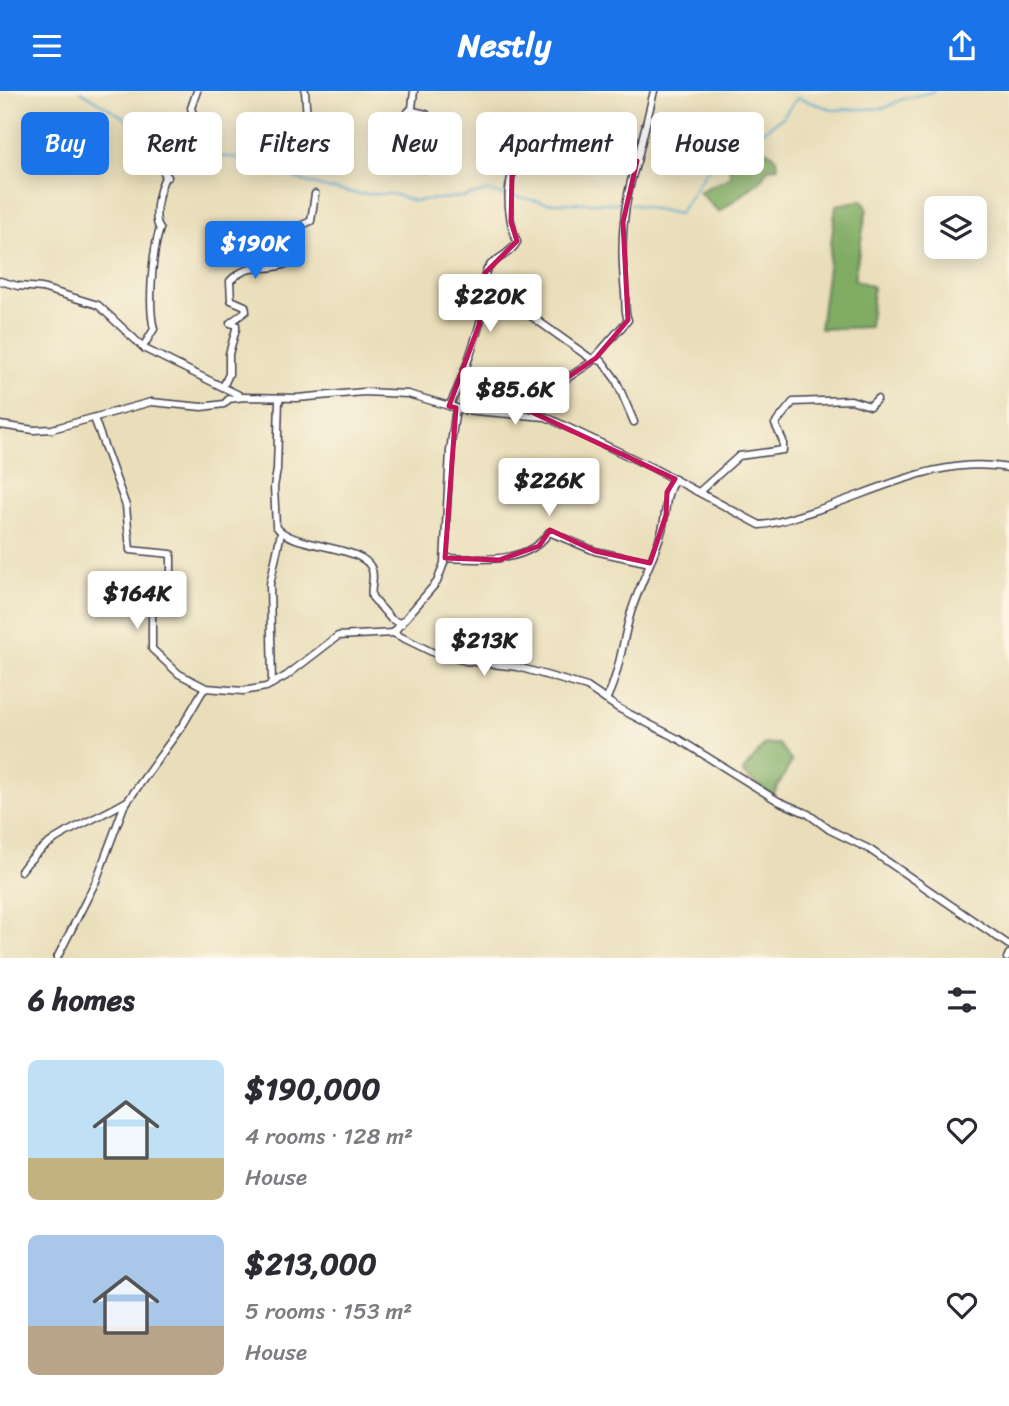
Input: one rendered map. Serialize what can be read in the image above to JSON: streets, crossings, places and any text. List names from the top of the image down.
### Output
{
  "page": {
    "header": "Nestly",
    "chip": [
      "Buy",
      "Rent",
      "Filters",
      "New",
      "Apartment",
      "House"
    ],
    "price": [
      "$190K",
      "$220K",
      "$85.6K",
      "$226K",
      "$164K",
      "$213K"
    ],
    "heading": "6 homes",
    "list": [
      {
        "name": "$190,000",
        "note": "4 rooms · 128 m² · House"
      },
      {
        "name": "$213,000",
        "note": "5 rooms · 153 m² · House"
      }
    ]
  }
}
